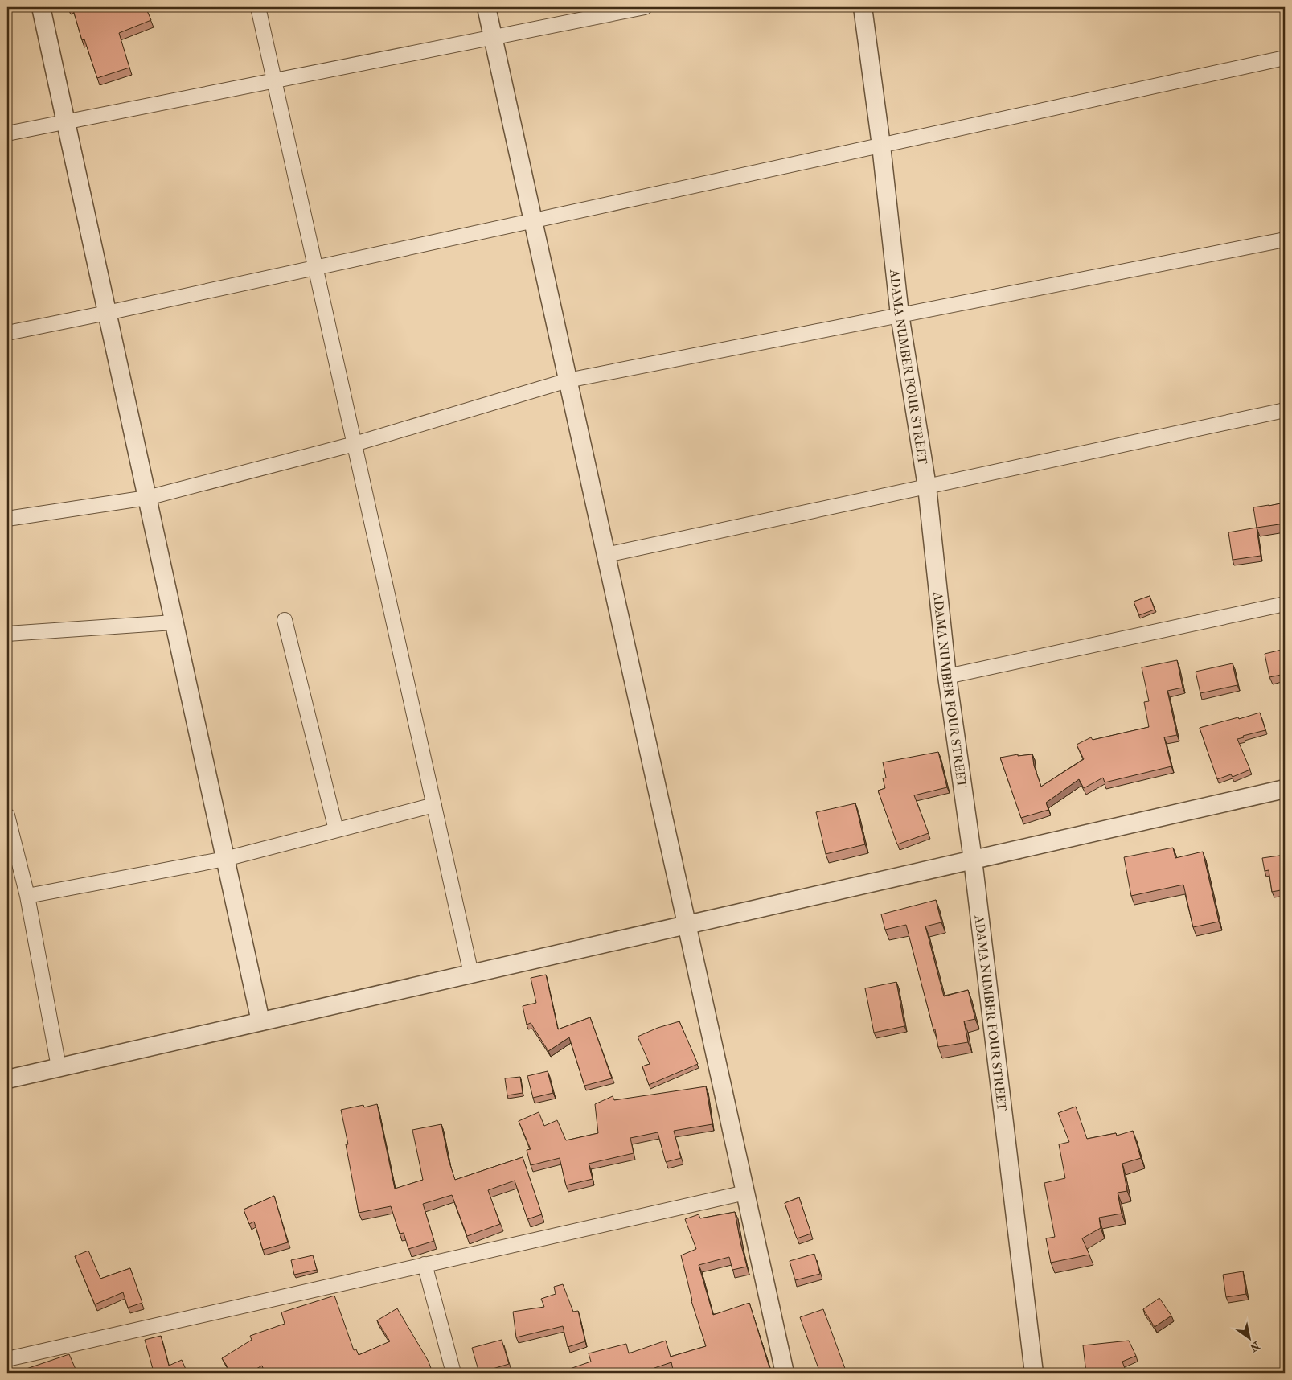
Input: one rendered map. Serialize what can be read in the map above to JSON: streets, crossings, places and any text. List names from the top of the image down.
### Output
{
  "streets": {
    "street": ["ADAMA NUMBER FOUR STREET"]
  },
  "north": "bottom right"
}
